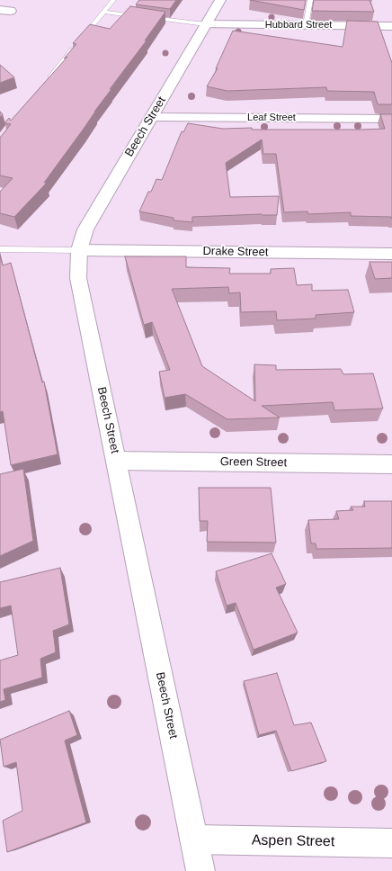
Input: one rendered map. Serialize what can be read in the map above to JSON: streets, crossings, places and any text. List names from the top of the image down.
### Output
{
  "streets": {
    "street": [
      "Hubbard Street",
      "Leaf Street",
      "Beech Street",
      "Drake Street",
      "Green Street",
      "Aspen Street"
    ]
  },
  "crossings": [
    ["Hubbard Street", "Beech Street"],
    ["Leaf Street", "Beech Street"],
    ["Beech Street", "Drake Street"],
    ["Beech Street", "Green Street"],
    ["Beech Street", "Aspen Street"]
  ]
}
